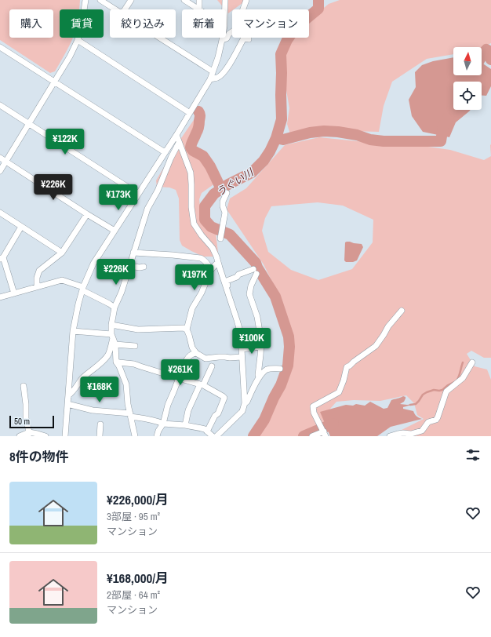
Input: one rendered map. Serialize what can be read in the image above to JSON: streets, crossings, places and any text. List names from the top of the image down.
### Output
{
  "water": ["うぐい川"],
  "scale_bar": "50 m",
  "north": "top",
  "page": {
    "chip": [
      "購入",
      "賃貸",
      "絞り込み",
      "新着",
      "マンション"
    ],
    "price": [
      "¥122K",
      "¥226K",
      "¥173K",
      "¥226K",
      "¥197K",
      "¥100K",
      "¥261K",
      "¥168K"
    ],
    "scale": "50 m",
    "heading": "8件の物件",
    "list": [
      {
        "name": "¥226,000/月",
        "note": "3部屋 · 95 m² · マンション"
      },
      {
        "name": "¥168,000/月",
        "note": "2部屋 · 64 m² · マンション"
      }
    ]
  }
}
